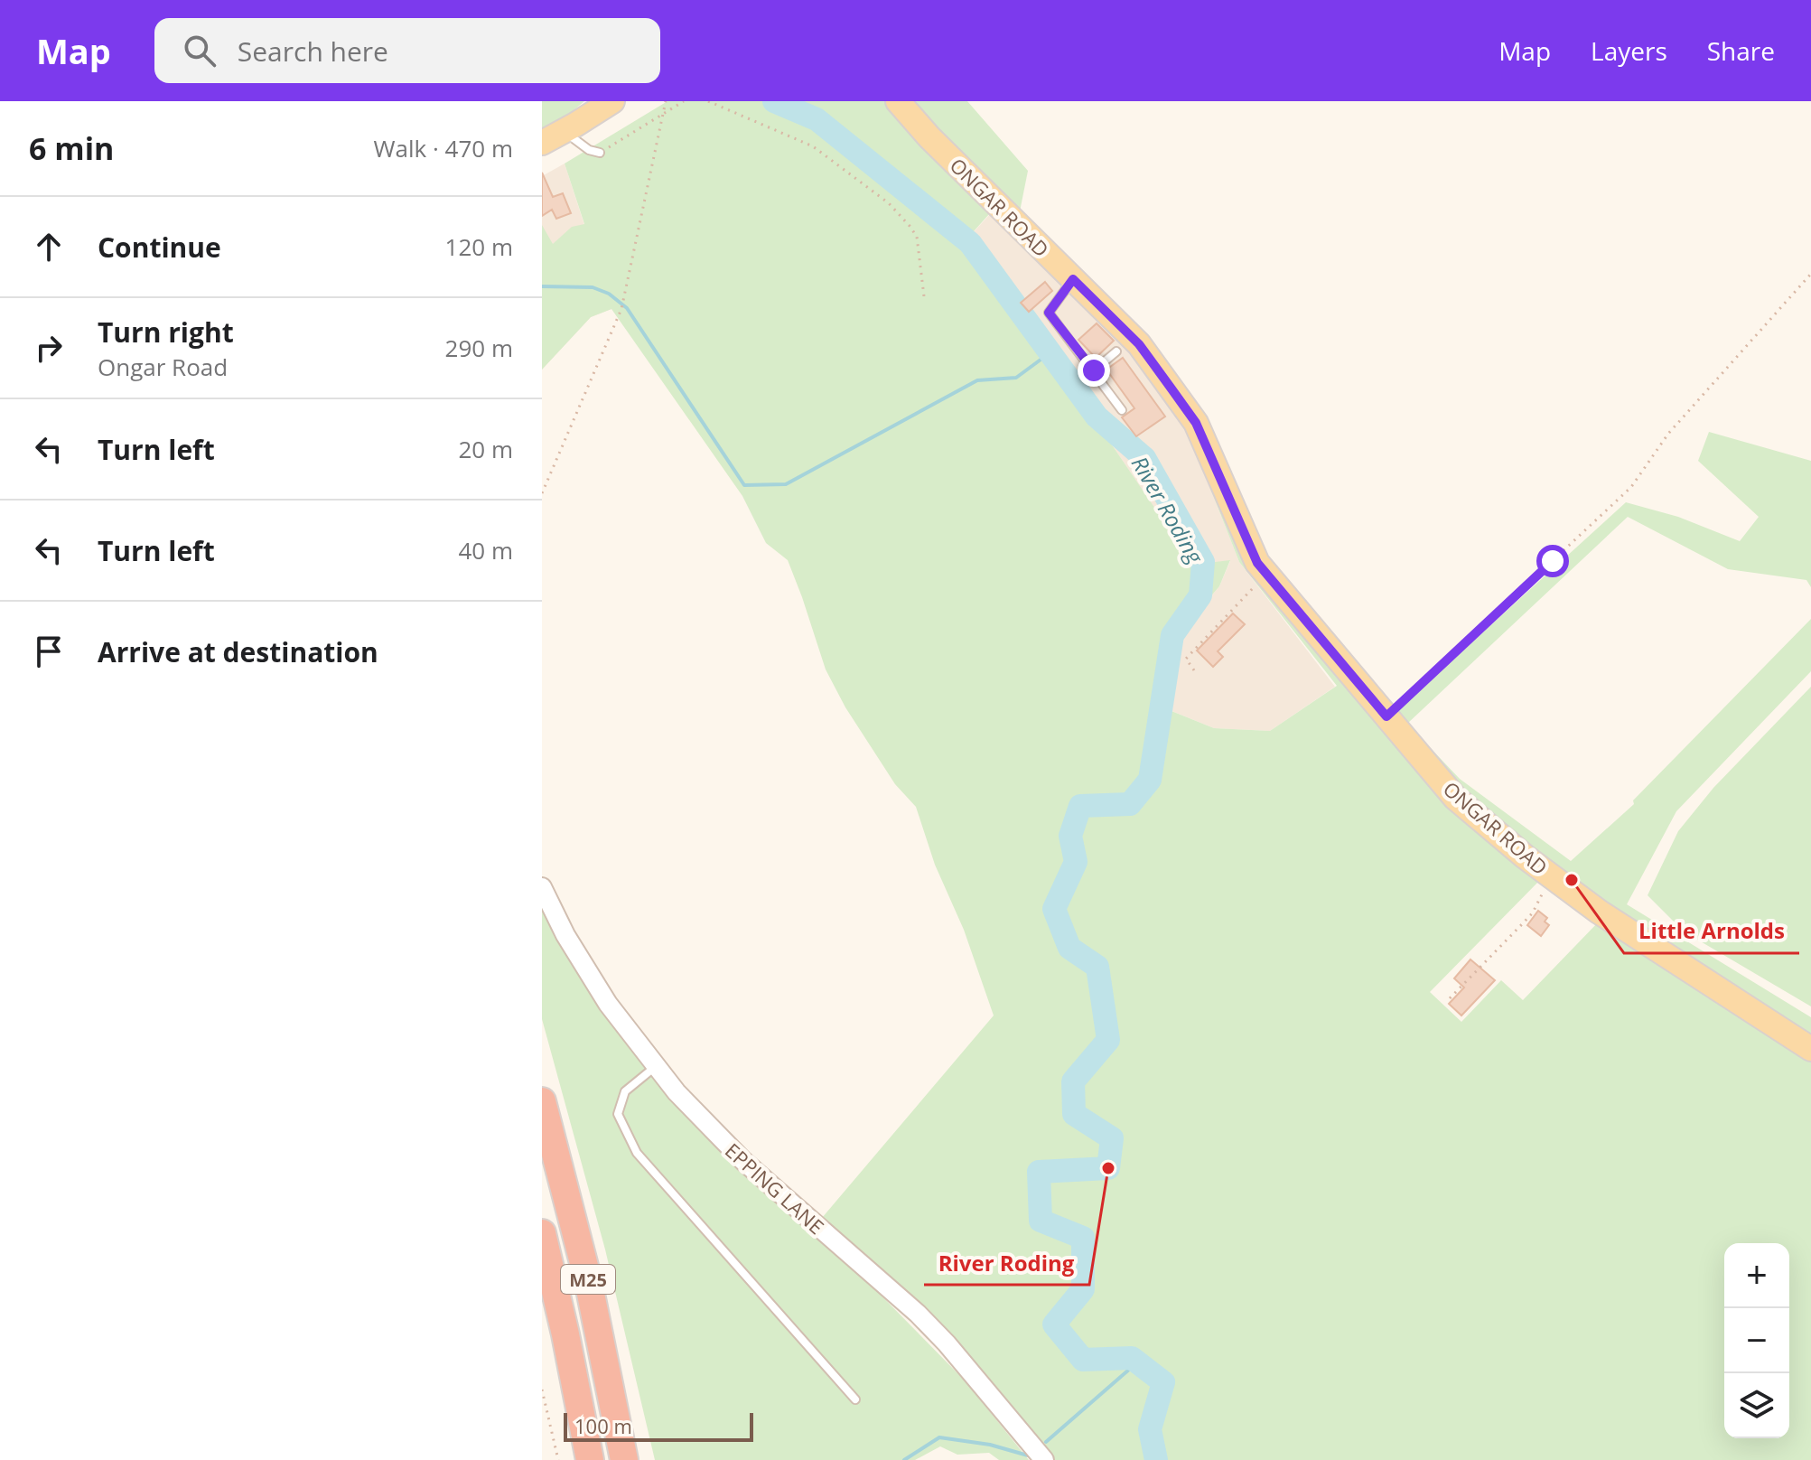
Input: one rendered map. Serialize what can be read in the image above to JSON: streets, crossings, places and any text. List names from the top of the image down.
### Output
{
  "streets": {
    "highway": ["M25"],
    "main road": ["ONGAR ROAD"],
    "street": ["EPPING LANE"]
  },
  "water": ["River Roding"],
  "places": ["Little Arnolds", "River Roding"],
  "scale_bar": "100 m",
  "page": {
    "header": "Map",
    "search": "Search here",
    "nav": ["Map", "Layers", "Share"],
    "heading": ["6 min", "Walk · 470 m"],
    "list": [
      ["Continue", "120 m"],
      ["Turn right", "Ongar Road", "290 m"],
      ["Turn left", "20 m"],
      ["Turn left", "40 m"],
      "Arrive at destination"
    ],
    "map_buttons": ["+", "−"],
    "scale": "100 m"
  }
}
